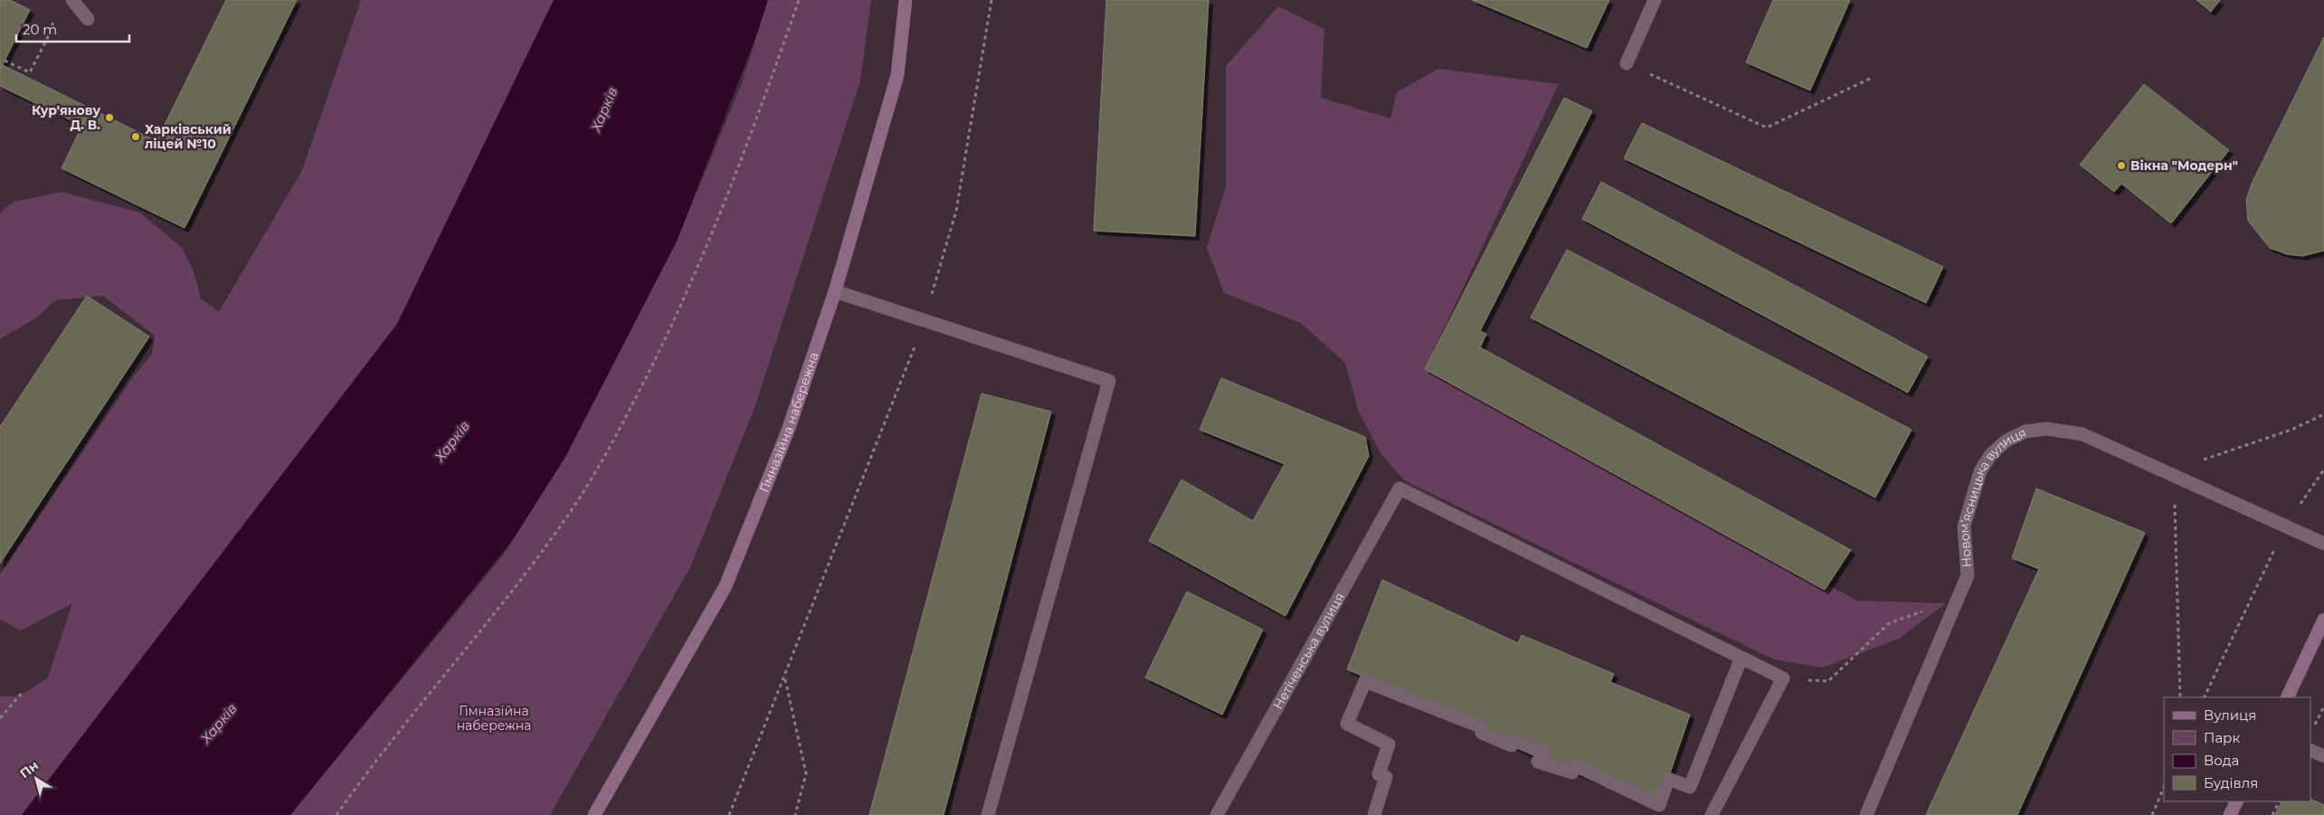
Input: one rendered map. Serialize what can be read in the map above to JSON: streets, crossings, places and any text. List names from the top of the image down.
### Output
{
  "streets": {
    "main road": ["Гімназійна набережна"],
    "street": ["Новом’ясницька вулиця", "Нетіченська вулиця"]
  },
  "water": ["Харків"],
  "parks": ["Гімназійна набережна"],
  "places": ["Кур'янову Д. В.", "Харківський ліцей №10", "Вікна \"Модерн\""],
  "legend": [
    "Вулиця",
    "Парк",
    "Вода",
    "Будівля"
  ],
  "scale_bar": "20 m",
  "north": "top left"
}
